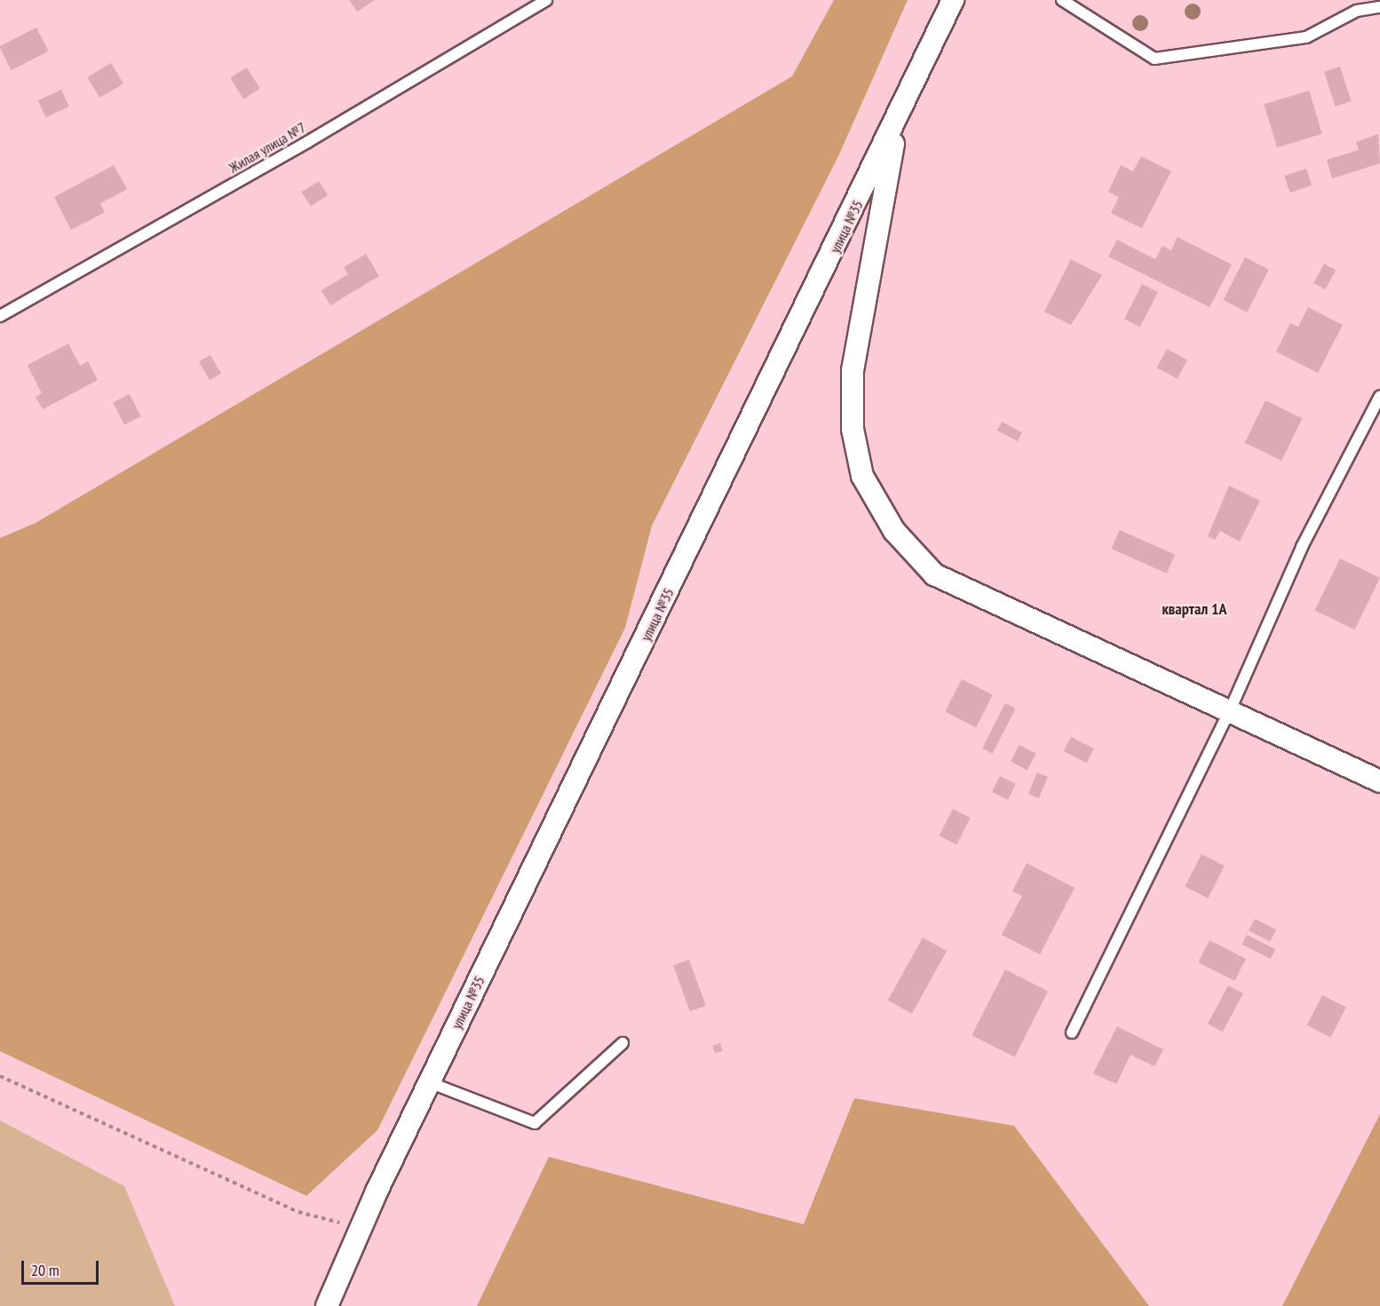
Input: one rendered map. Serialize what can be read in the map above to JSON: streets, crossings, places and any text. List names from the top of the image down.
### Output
{
  "streets": {
    "street": ["улица №35"],
    "lane": ["Жилая улица №7"]
  },
  "districts": ["квартал 1А"],
  "scale_bar": "20 m"
}
